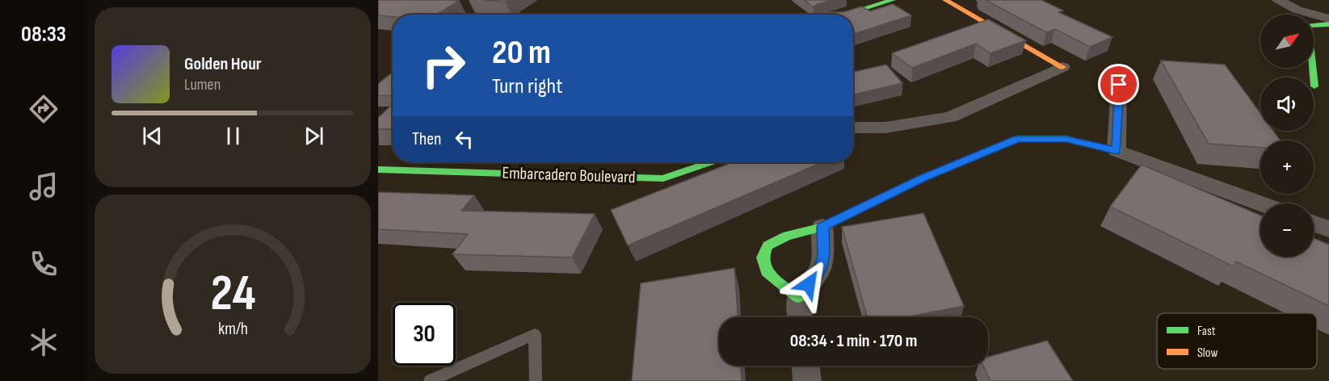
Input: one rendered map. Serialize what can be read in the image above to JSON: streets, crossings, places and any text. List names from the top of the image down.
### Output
{
  "streets": {
    "street": ["Embarcadero Boulevard"]
  },
  "legend": ["Fast", "Slow"],
  "north": "top right",
  "page": {
    "tabs": "08:33",
    "map_buttons": ["+", "−"],
    "turn": ["20 m", "Turn right"],
    "song": ["Golden Hour", "Lumen"],
    "then": "Then",
    "limit": "30",
    "trip": "08:34 · 1 min · 170 m",
    "gauge": ["24", "km/h"]
  }
}
